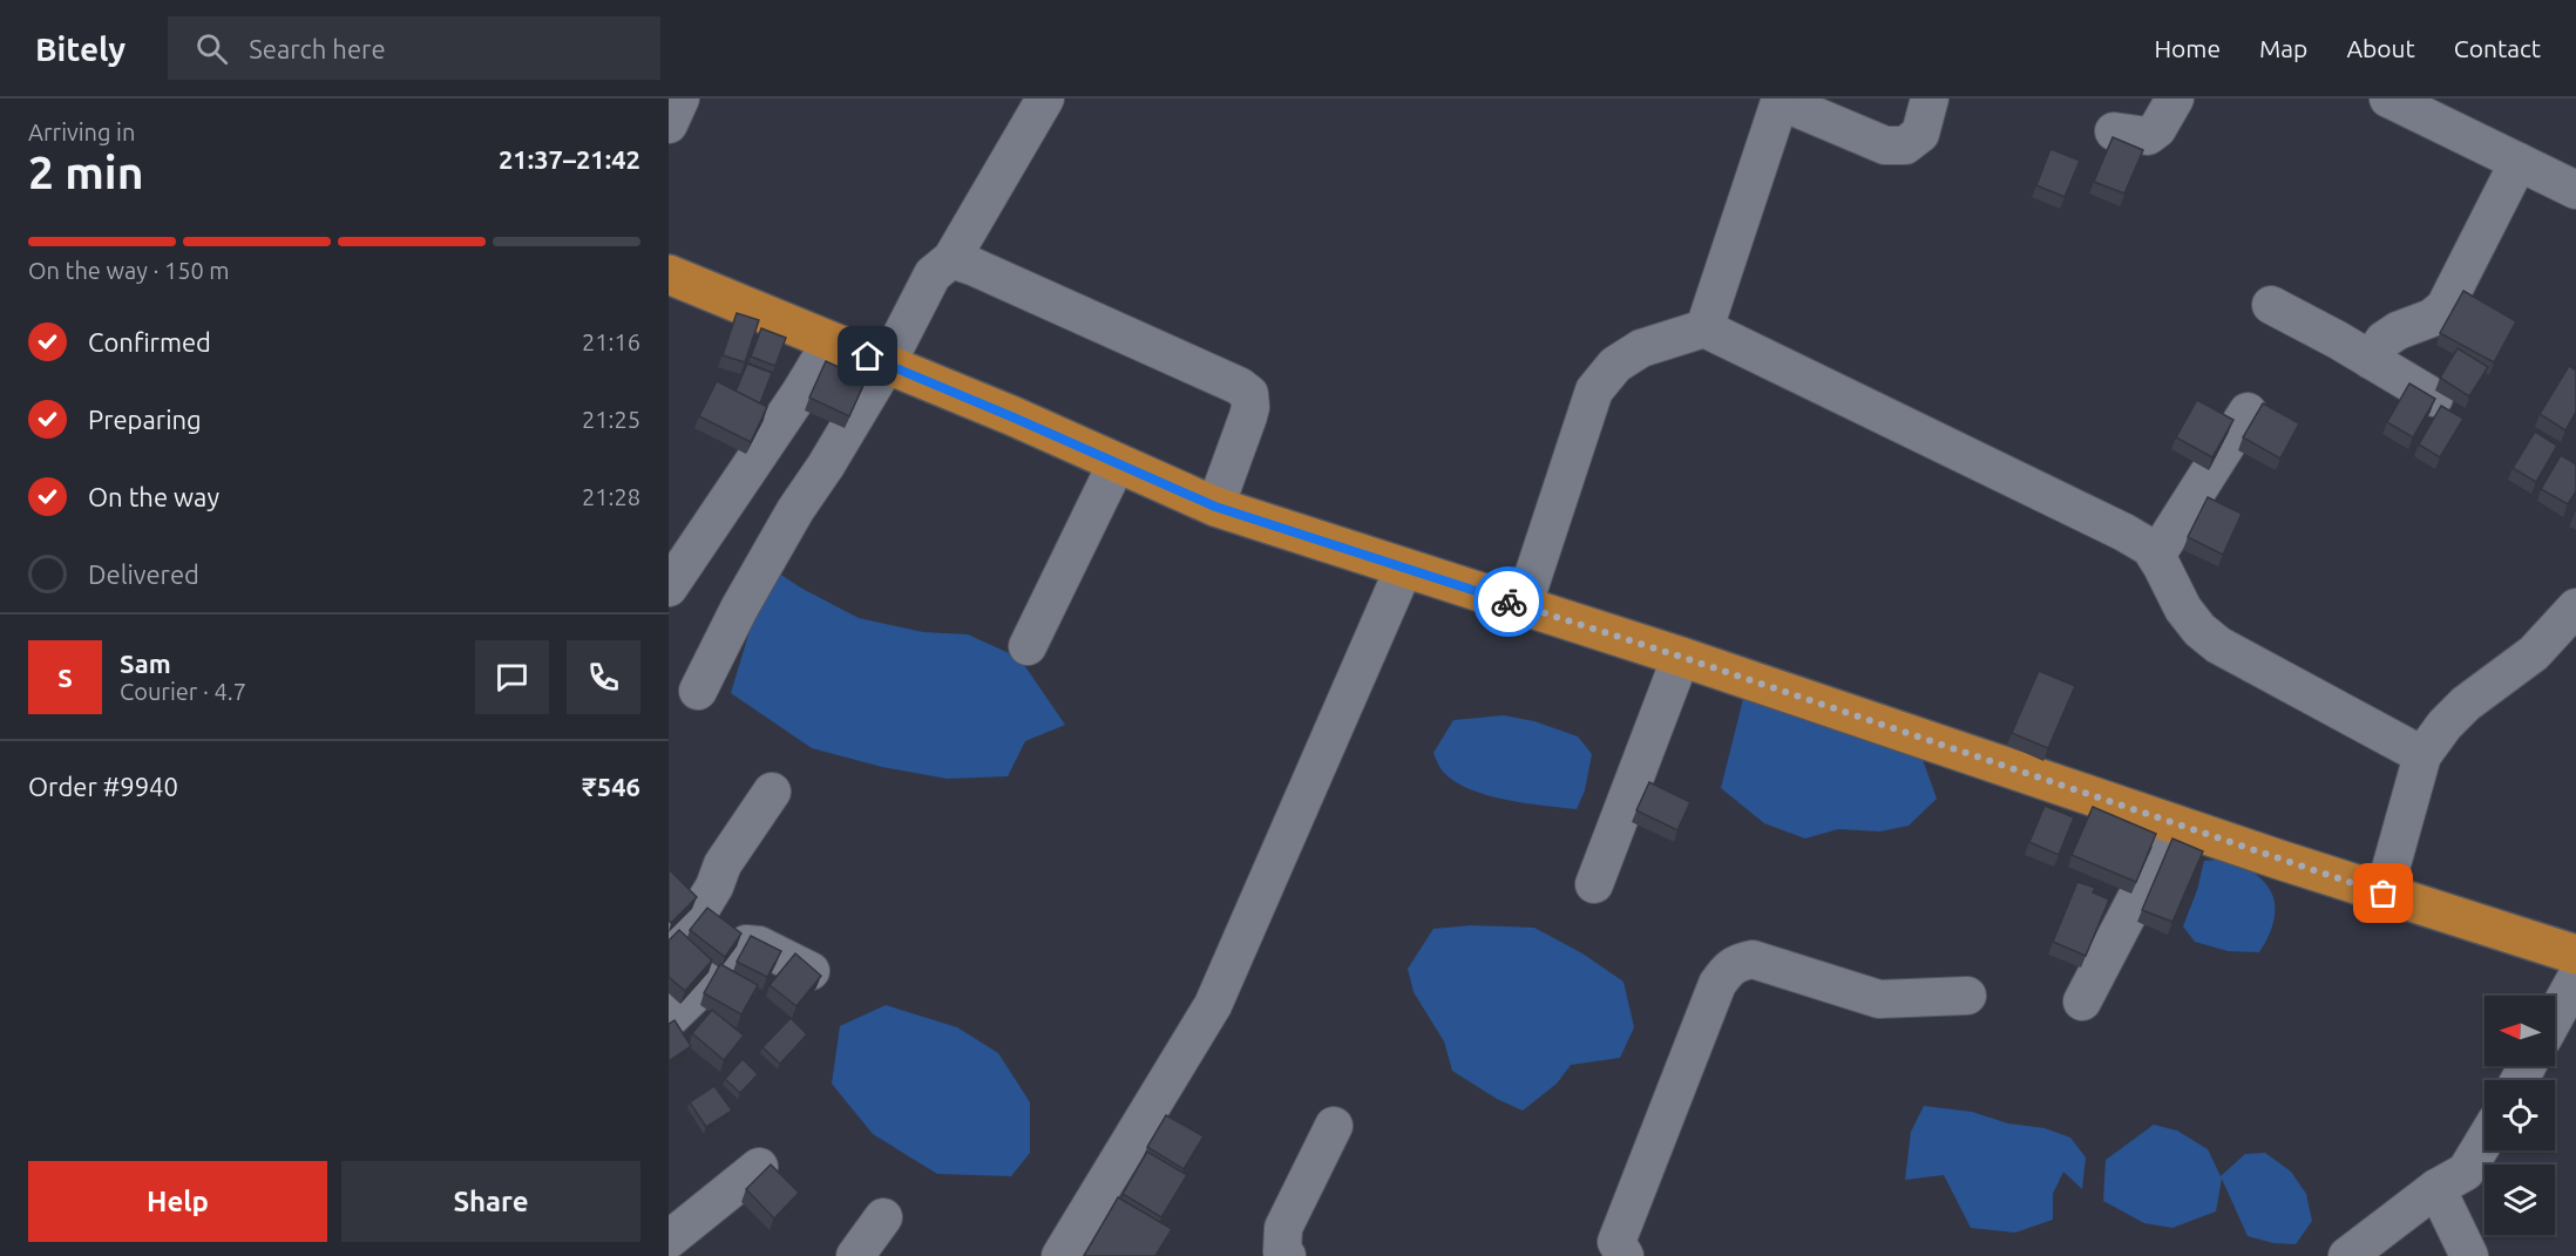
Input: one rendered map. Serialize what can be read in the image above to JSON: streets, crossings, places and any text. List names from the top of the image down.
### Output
{
  "north": "left",
  "page": {
    "header": "Bitely",
    "search": "Search here",
    "nav": [
      "Home",
      "Map",
      "About",
      "Contact"
    ],
    "heading": ["2 min", "Arriving in", "21:37–21:42"],
    "panel": [
      "Sam",
      "Courier · 4.7",
      "Order #9940",
      "₹546"
    ],
    "bar": "On the way · 150 m",
    "list": [
      ["Confirmed", "21:16"],
      ["Preparing", "21:25"],
      ["On the way", "21:28"],
      "Delivered"
    ],
    "round": "S",
    "buttons": ["Help", "Share"]
  }
}
